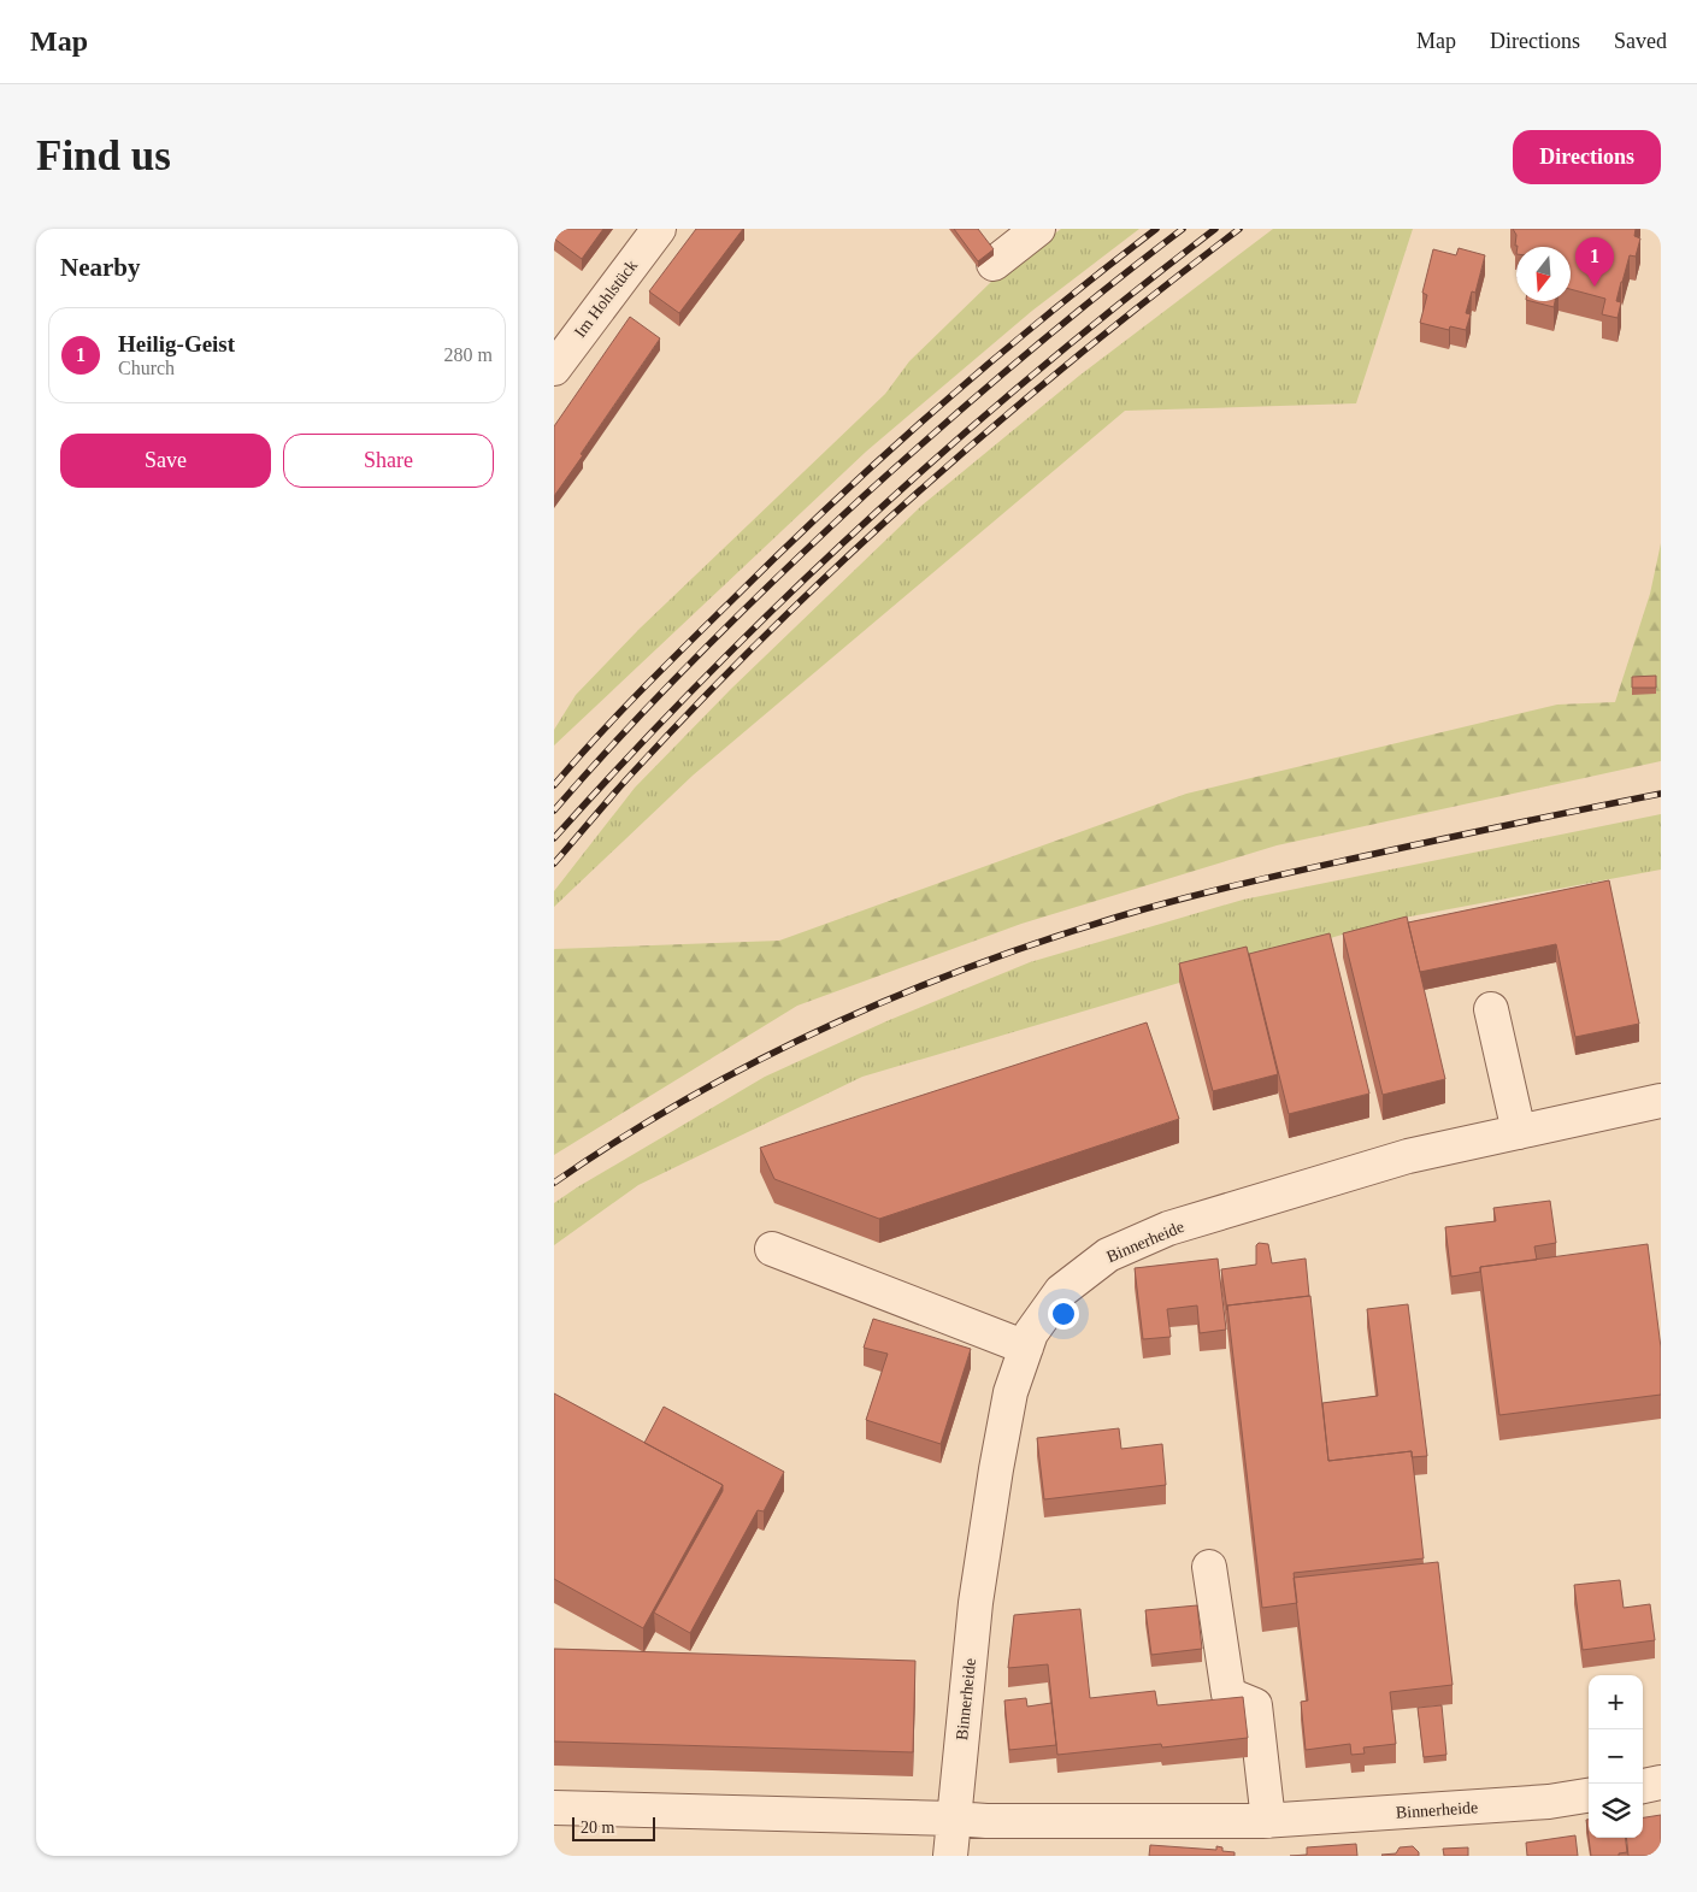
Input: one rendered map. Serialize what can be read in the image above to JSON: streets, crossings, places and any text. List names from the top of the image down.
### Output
{
  "streets": {
    "street": ["Im Hohlstück", "Binnerheide"]
  },
  "scale_bar": "20 m",
  "north": "bottom",
  "page": {
    "header": "Map",
    "nav": ["Map", "Directions", "Saved"],
    "buttons": [
      "Directions",
      ["Save", "Share"]
    ],
    "title": "Find us",
    "heading": "Nearby",
    "pins": "1",
    "list": [
      {
        "mark": "1",
        "name": "Heilig-Geist",
        "note": "Church",
        "value": "280 m"
      }
    ],
    "map_buttons": ["+", "−"],
    "scale": "20 m"
  }
}
